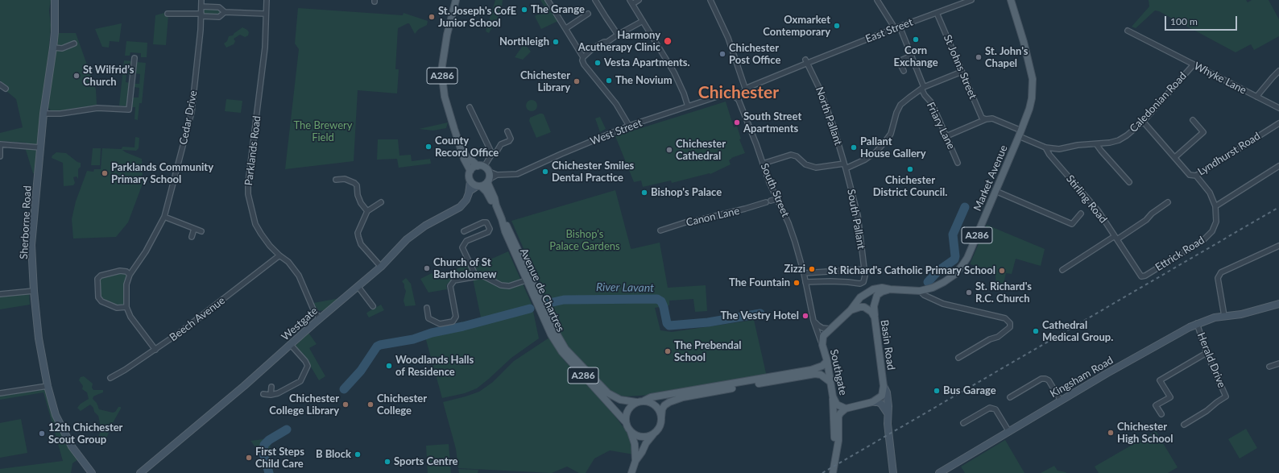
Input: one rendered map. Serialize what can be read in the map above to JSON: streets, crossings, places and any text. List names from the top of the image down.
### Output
{
  "streets": {
    "main road": [
      "A286",
      "Market Avenue",
      "Avenue de Chartres",
      "Basin Road",
      "Southgate"
    ],
    "street": [
      "East Street",
      "St Johns Street",
      "Whyke Lane",
      "Caledonian Road",
      "North Pallant",
      "Cedar Drive",
      "Friary Lane",
      "West Street",
      "Parklands Road",
      "Lyndhurst Road",
      "South Street",
      "Stirling Road",
      "Canon Lane",
      "South Pallant",
      "Sherborne Road",
      "Ettrick Road",
      "Beech Avenue",
      "Westgate",
      "Herald Drive",
      "Kingsham Road"
    ]
  },
  "crossings": [
    ["East Street", "St Johns Street"],
    ["East Street", "North Pallant"],
    ["East Street", "Friary Lane"],
    ["East Street", "West Street"],
    ["East Street", "South Street"],
    ["A286", "West Street"],
    ["A286", "Market Avenue"],
    ["A286", "Avenue de Chartres"],
    ["A286", "Westgate"],
    ["A286", "Basin Road"],
    ["A286", "Southgate"],
    ["Whyke Lane", "Caledonian Road"],
    ["Caledonian Road", "Lyndhurst Road"],
    ["Caledonian Road", "Stirling Road"],
    ["North Pallant", "South Pallant"],
    ["Cedar Drive", "Beech Avenue"],
    ["West Street", "South Street"],
    ["West Street", "Avenue de Chartres"],
    ["West Street", "Westgate"],
    ["Parklands Road", "Beech Avenue"],
    ["Parklands Road", "Westgate"],
    ["Lyndhurst Road", "Ettrick Road"],
    ["South Street", "Canon Lane"],
    ["South Street", "South Pallant"],
    ["South Street", "Southgate"],
    ["Stirling Road", "Ettrick Road"],
    ["South Pallant", "Southgate"],
    ["Avenue de Chartres", "Westgate"],
    ["Basin Road", "Southgate"],
    ["Herald Drive", "Kingsham Road"]
  ],
  "districts": ["Chichester"],
  "water": ["River Lavant"],
  "parks": ["The Brewery Field", "Bishop's Palace Gardens"],
  "places": [
    "The Grange",
    "St. Joseph's CofE Junior School",
    "Oxmarket Contemporary",
    "Corn Exchange",
    "Harmony Acutherapy Clinic",
    "Northleigh",
    "Chichester Post Office",
    "St. John's Chapel",
    "Vesta Apartments.",
    "St Wilfrid’s Church",
    "The Novium",
    "Chichester Library",
    "South Street Apartments",
    "County Record Office",
    "Pallant House Gallery",
    "Chichester Cathedral",
    "Chichester District Council.",
    "Chichester Smiles Dental Practice",
    "Parklands Community Primary School",
    "Bishop's Palace",
    "Church of St Bartholomew",
    "Zizzi",
    "St Richard's Catholic Primary School",
    "The Fountain",
    "St. Richard's R.C. Church",
    "The Vestry Hotel",
    "Cathedral Medical Group.",
    "The Prebendal School",
    "Woodlands Halls of Residence",
    "Bus Garage",
    "Chichester College Library",
    "Chichester College",
    "Chichester High School",
    "12th Chichester Scout Group",
    "B Block",
    "First Steps Child Care",
    "Sports Centre"
  ],
  "scale_bar": "100 m"
}
